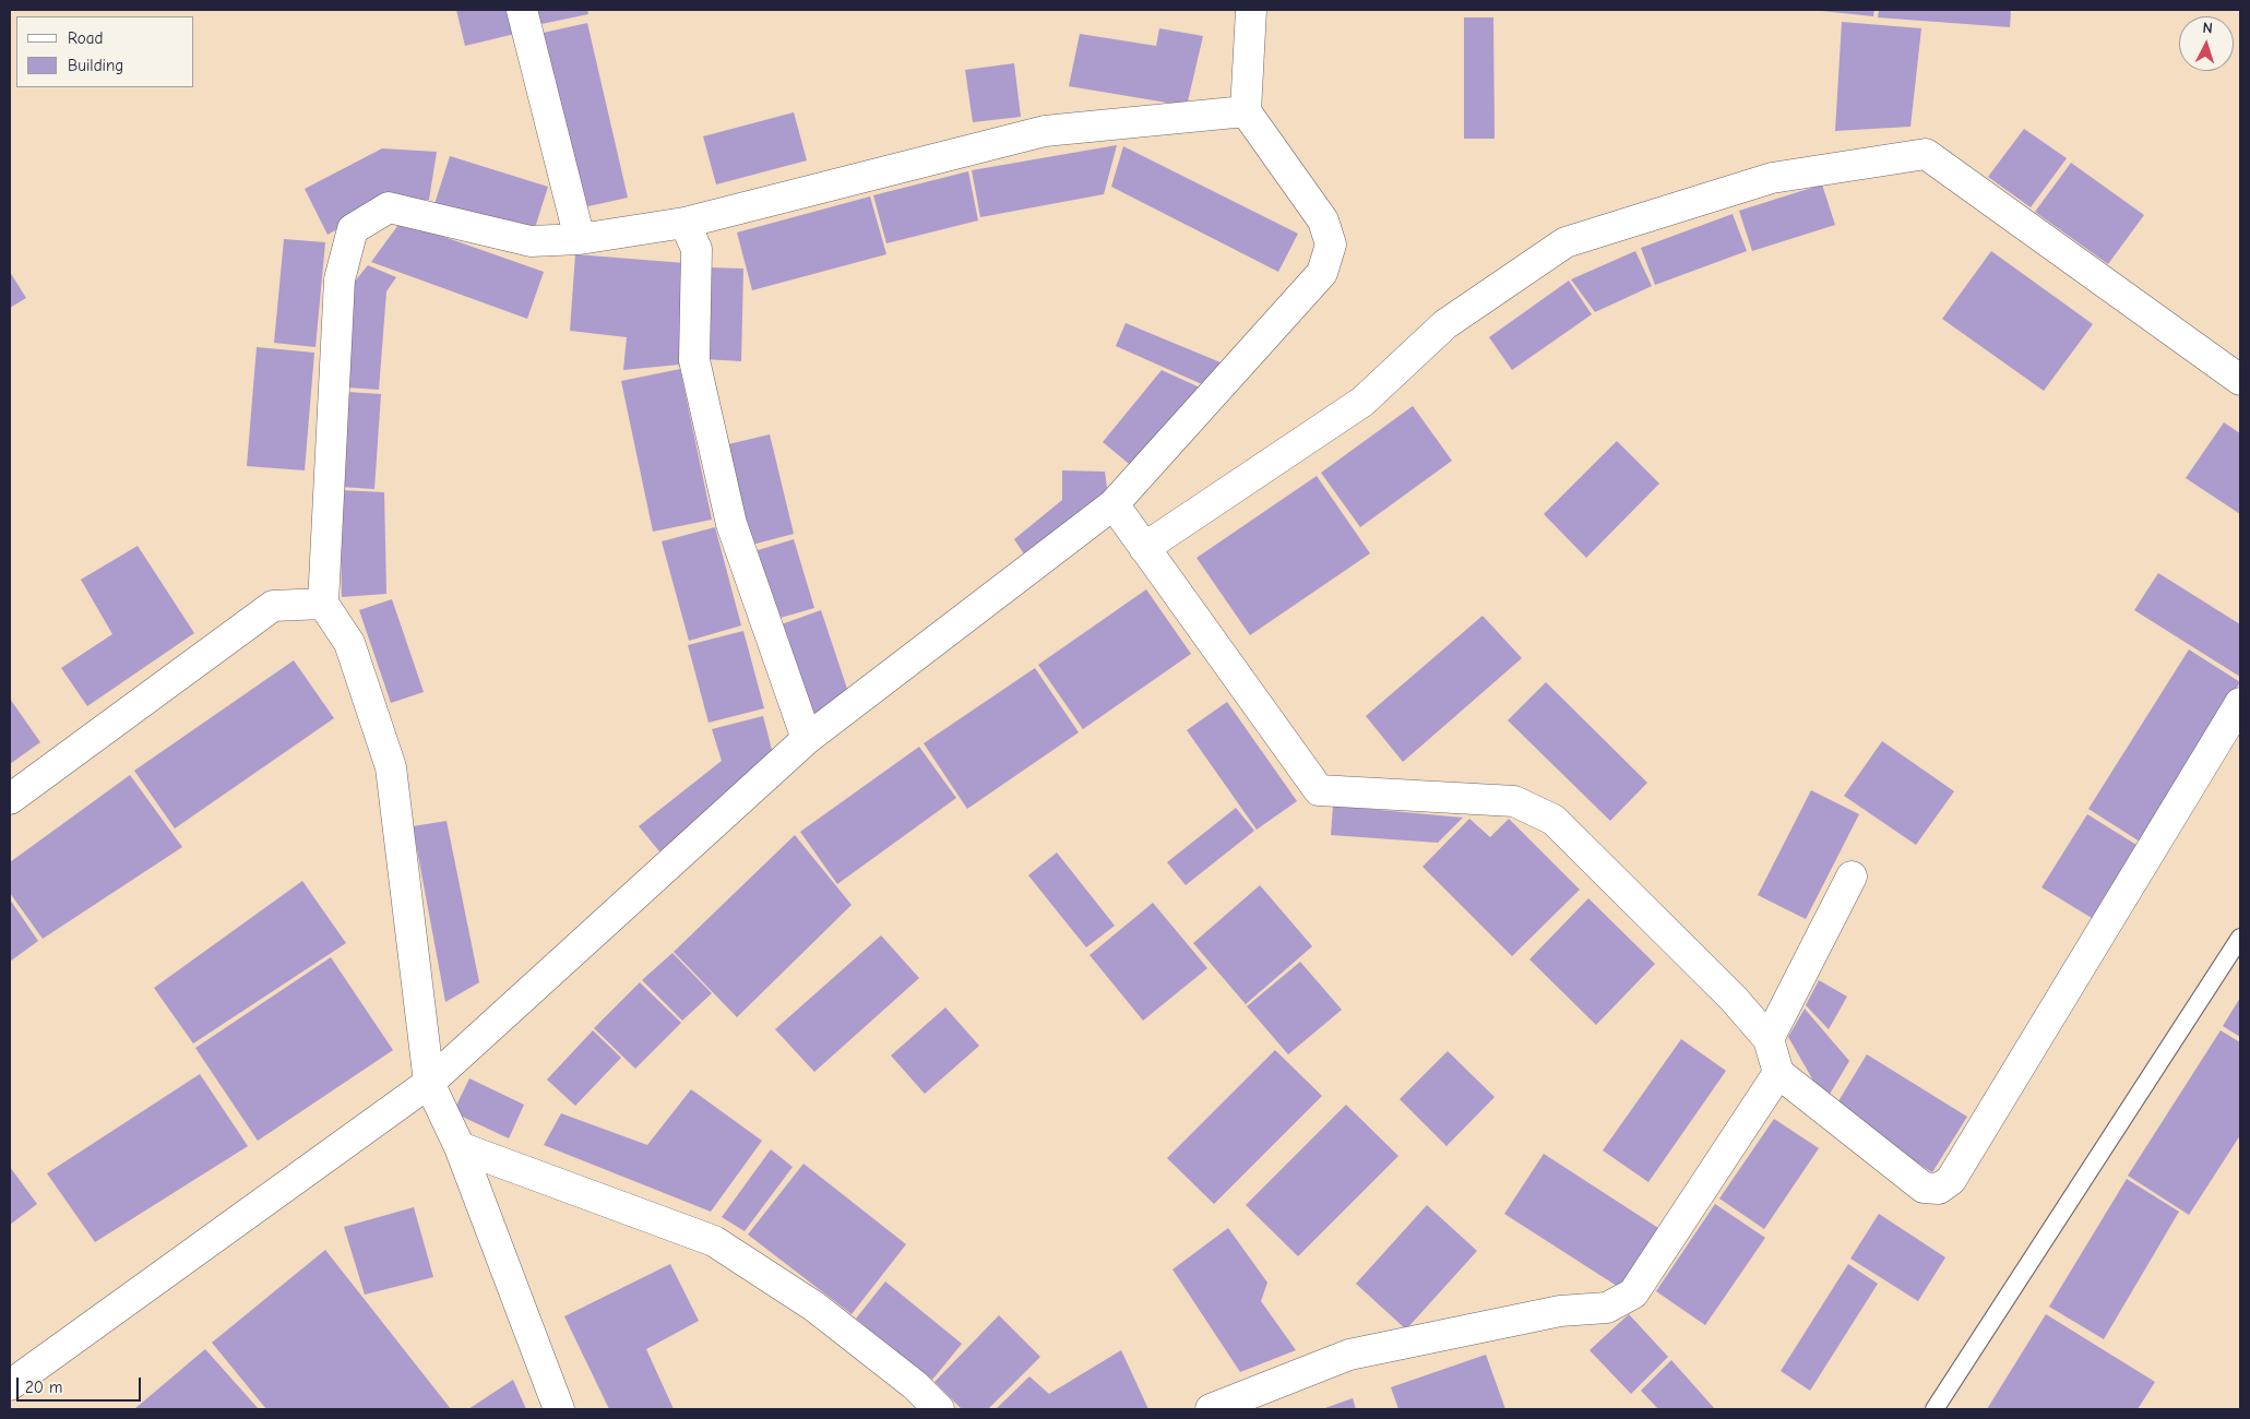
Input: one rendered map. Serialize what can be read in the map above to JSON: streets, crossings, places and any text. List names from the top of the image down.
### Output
{
  "legend": ["Road", "Building"],
  "scale_bar": "20 m",
  "north": "top"
}
